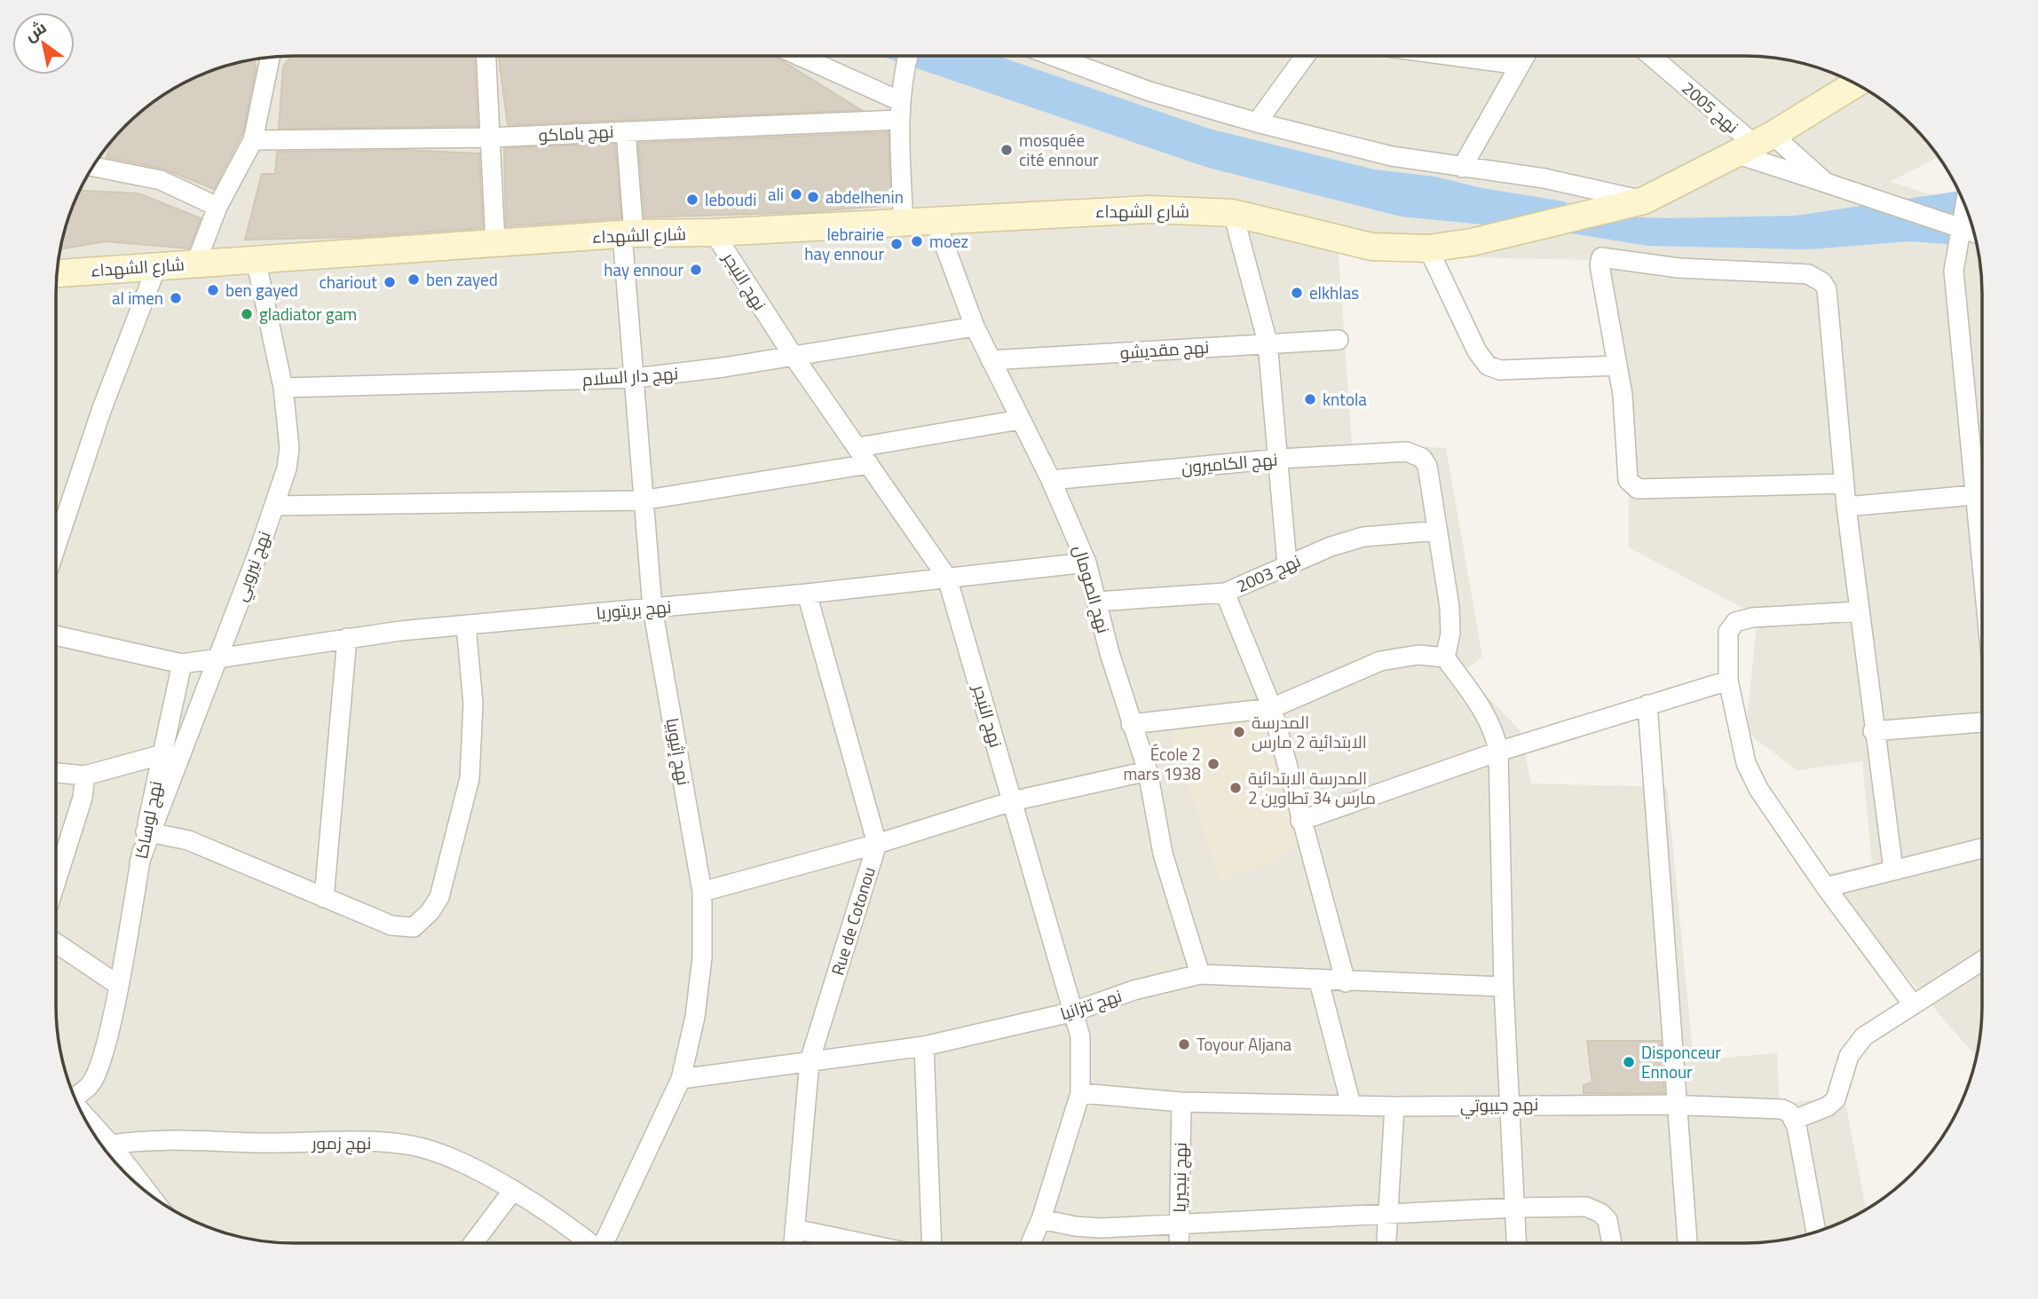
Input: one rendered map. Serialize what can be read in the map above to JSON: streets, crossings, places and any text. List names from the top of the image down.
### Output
{
  "streets": {
    "main road": ["شارع الشهداء"],
    "street": [
      "نهج 2005",
      "نهج باماكو",
      "نهج النيجر",
      "نهج مقديشو",
      "نهج دار السلام",
      "نهج الكاميرون",
      "نهج نيروبي",
      "نهج 2003",
      "نهج الصومال",
      "نهج بريتوريا",
      "نهج إثيوبيا",
      "نهج لوساكا",
      "Rue de Cotonou",
      "نهج تنزانيا",
      "نهج جيبوتي",
      "نهج زمور",
      "نهج نيجيريا"
    ]
  },
  "crossings": [
    ["نهج 2005", "شارع الشهداء"],
    ["نهج باماكو", "نهج إثيوبيا"],
    ["شارع الشهداء", "نهج النيجر"],
    ["شارع الشهداء", "نهج نيروبي"],
    ["شارع الشهداء", "نهج الصومال"],
    ["شارع الشهداء", "نهج إثيوبيا"],
    ["نهج النيجر", "نهج دار السلام"],
    ["نهج النيجر", "نهج بريتوريا"],
    ["نهج النيجر", "نهج تنزانيا"],
    ["نهج النيجر", "نهج جيبوتي"],
    ["نهج مقديشو", "نهج الصومال"],
    ["نهج دار السلام", "نهج نيروبي"],
    ["نهج دار السلام", "نهج الصومال"],
    ["نهج دار السلام", "نهج إثيوبيا"],
    ["نهج الكاميرون", "نهج 2003"],
    ["نهج الكاميرون", "نهج الصومال"],
    ["نهج نيروبي", "نهج بريتوريا"],
    ["نهج نيروبي", "نهج لوساكا"],
    ["نهج 2003", "نهج الصومال"],
    ["نهج الصومال", "نهج بريتوريا"],
    ["نهج الصومال", "نهج تنزانيا"],
    ["نهج بريتوريا", "نهج إثيوبيا"],
    ["نهج بريتوريا", "نهج لوساكا"],
    ["نهج بريتوريا", "Rue de Cotonou"],
    ["نهج إثيوبيا", "نهج تنزانيا"],
    ["Rue de Cotonou", "نهج تنزانيا"],
    ["نهج جيبوتي", "نهج نيجيريا"]
  ],
  "places": [
    "mosquée cité ennour",
    "ali",
    "abdelhenin",
    "leboudi",
    "moez",
    "lebrairie hay ennour",
    "hay ennour",
    "ben zayed",
    "chariout",
    "ben gayed",
    "elkhlas",
    "al imen",
    "gladiator gam",
    "kntola",
    "المدرسة الابتدائية 2 مارس",
    "École 2 mars 1938",
    "المدرسة الابتدائية 2 مارس 34 تطاوين",
    "Toyour Aljana",
    "Disponceur Ennour"
  ],
  "north": "top left"
}
